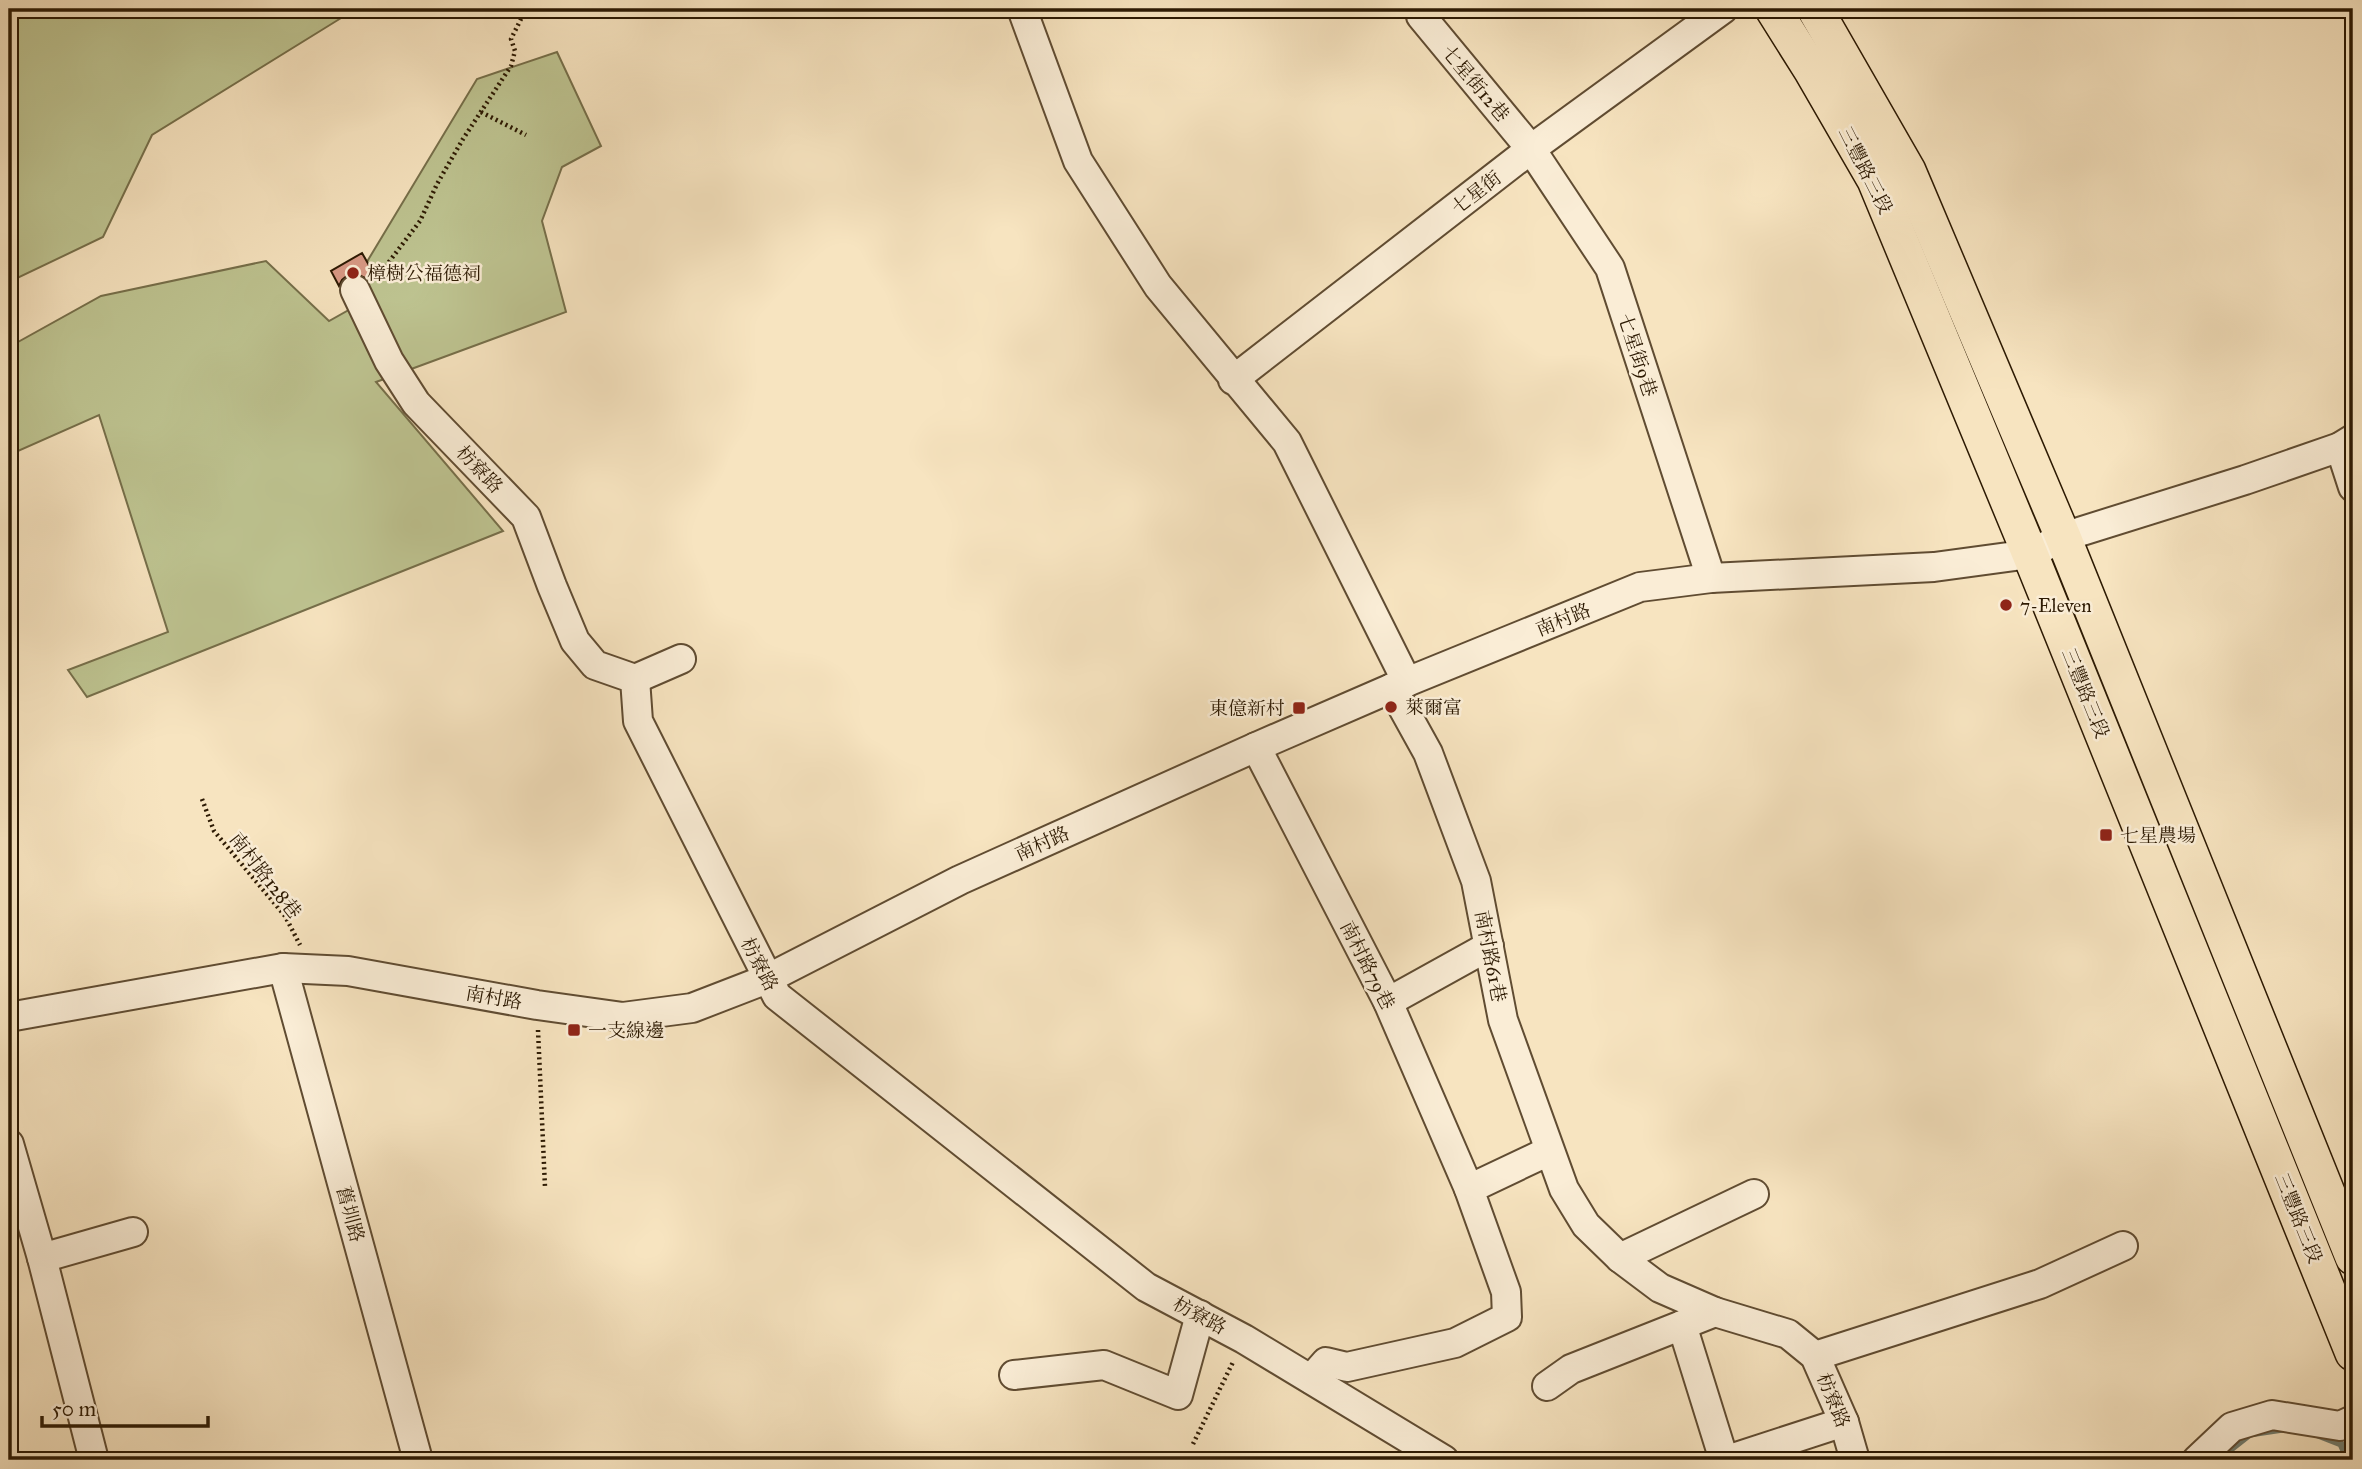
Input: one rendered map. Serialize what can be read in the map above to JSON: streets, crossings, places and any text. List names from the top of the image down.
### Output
{
  "streets": {
    "main road": ["三豐路三段"],
    "street": [
      "七星街12巷",
      "七星街",
      "七星街9巷",
      "枋寮路",
      "南村路",
      "南村路61巷",
      "南村路79巷",
      "舊圳路"
    ],
    "path": ["南村路128巷"]
  },
  "crossings": [
    ["七星街12巷", "七星街"],
    ["七星街12巷", "七星街9巷"],
    ["三豐路三段", "南村路"],
    ["七星街", "七星街9巷"],
    ["七星街", "南村路61巷"],
    ["七星街9巷", "南村路"],
    ["枋寮路", "南村路"],
    ["枋寮路", "南村路61巷"],
    ["枋寮路", "南村路79巷"],
    ["南村路", "南村路128巷"],
    ["南村路", "南村路61巷"],
    ["南村路", "南村路79巷"],
    ["南村路", "舊圳路"]
  ],
  "places": {
    "other": ["樟樹公福德祠", "7-Eleven", "萊爾富"],
    "transit": ["東億新村", "七星農場", "一支線邊"]
  },
  "scale_bar": "50 m"
}
